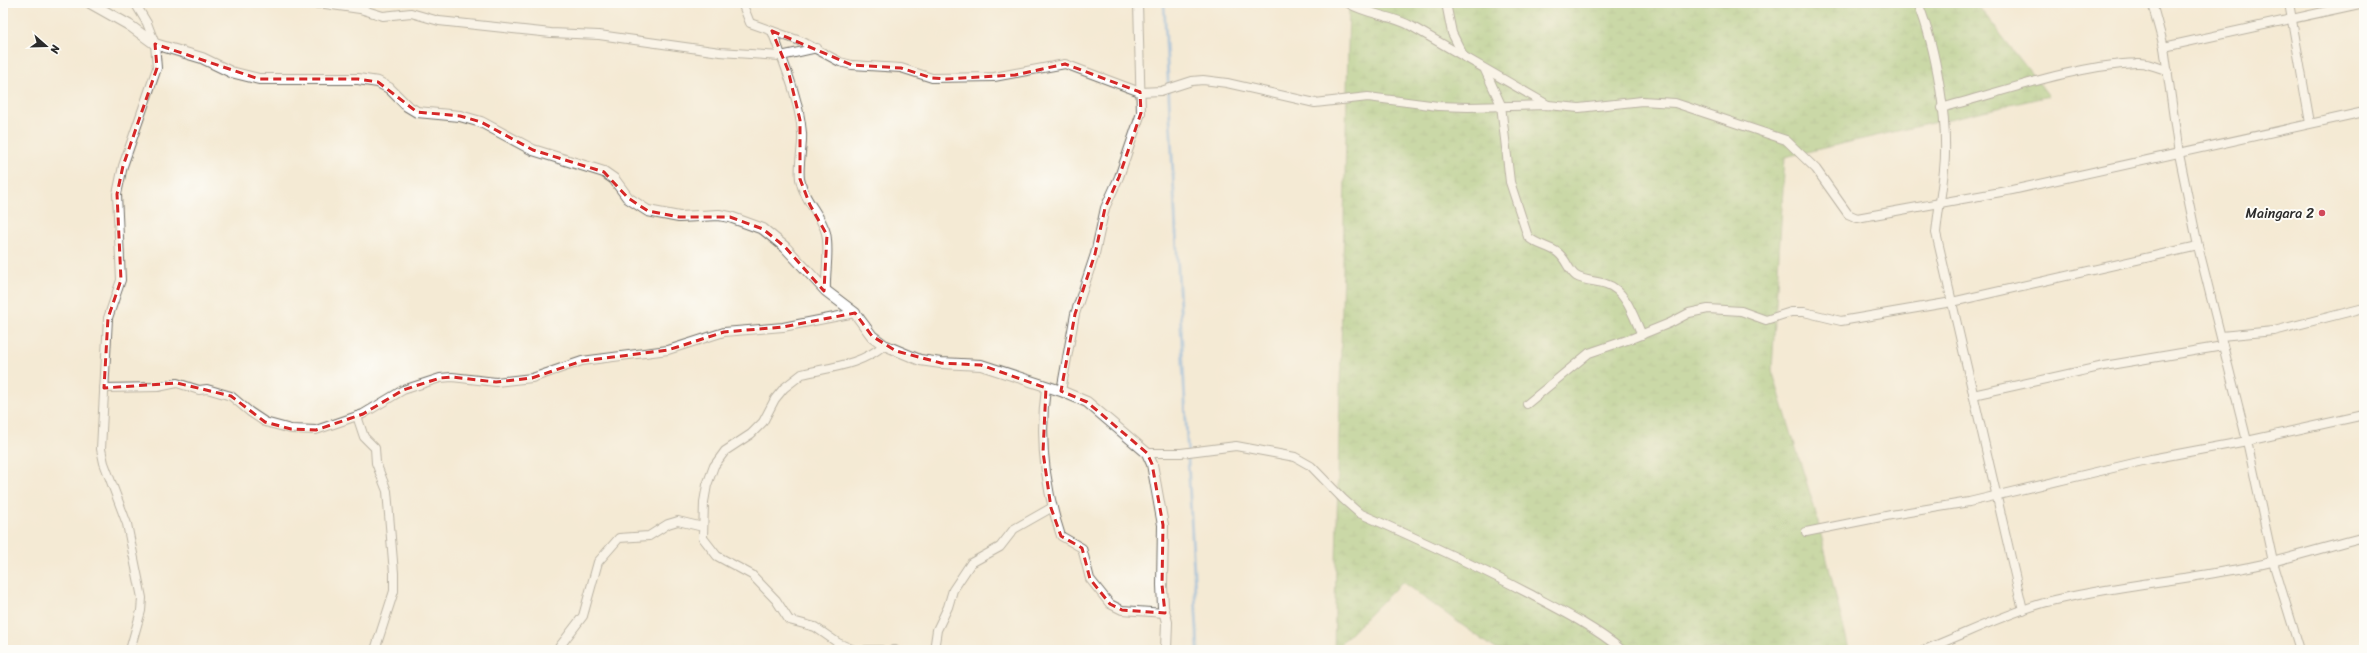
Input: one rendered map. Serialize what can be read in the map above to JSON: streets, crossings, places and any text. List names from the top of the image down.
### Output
{
  "places": ["Maingara 2"],
  "north": "right"
}
